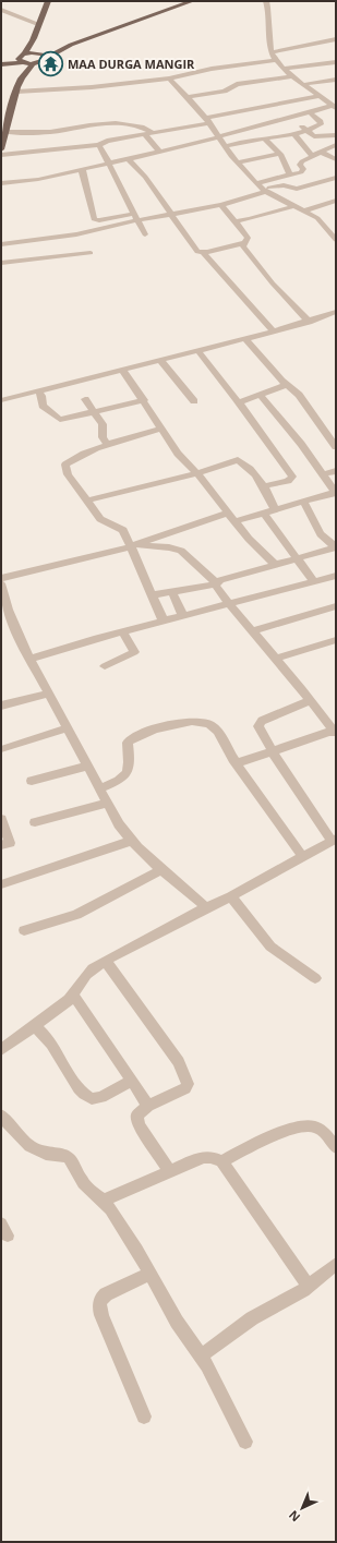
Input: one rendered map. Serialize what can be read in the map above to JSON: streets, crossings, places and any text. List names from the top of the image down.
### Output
{
  "places": {
    "temple": ["MAA DURGA MANGIR"]
  },
  "north": "bottom left"
}
